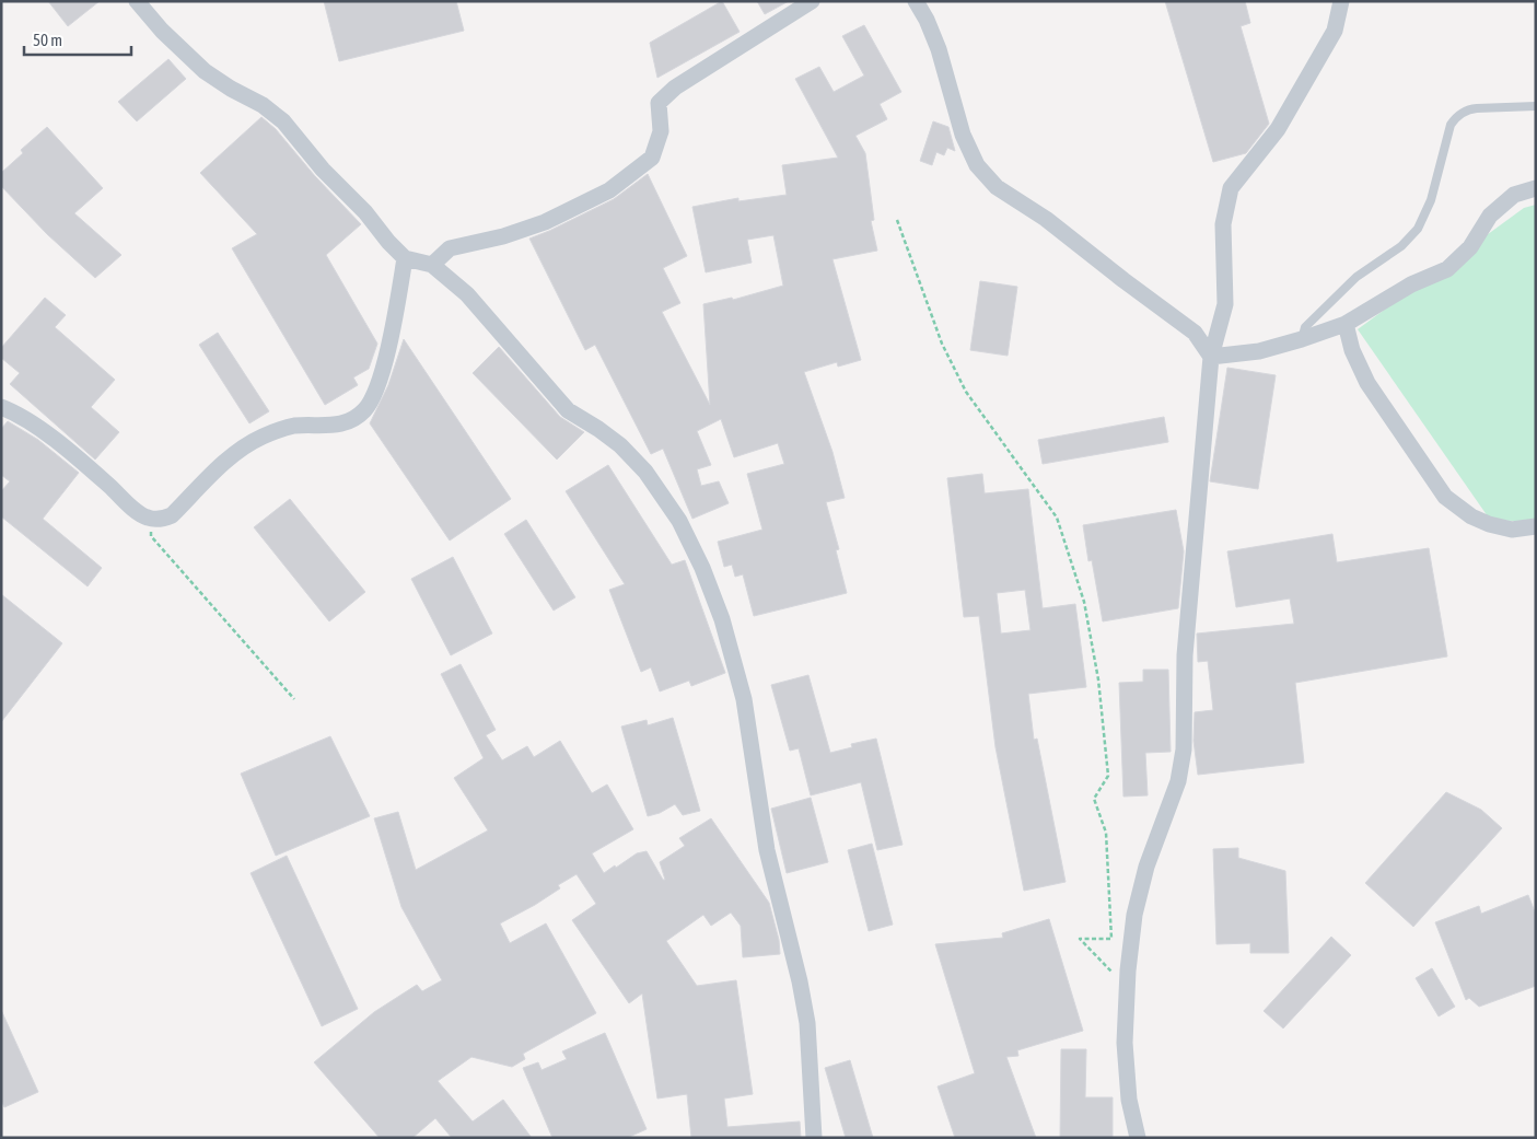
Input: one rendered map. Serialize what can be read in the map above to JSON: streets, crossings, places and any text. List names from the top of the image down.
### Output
{
  "scale_bar": "50 m"
}
